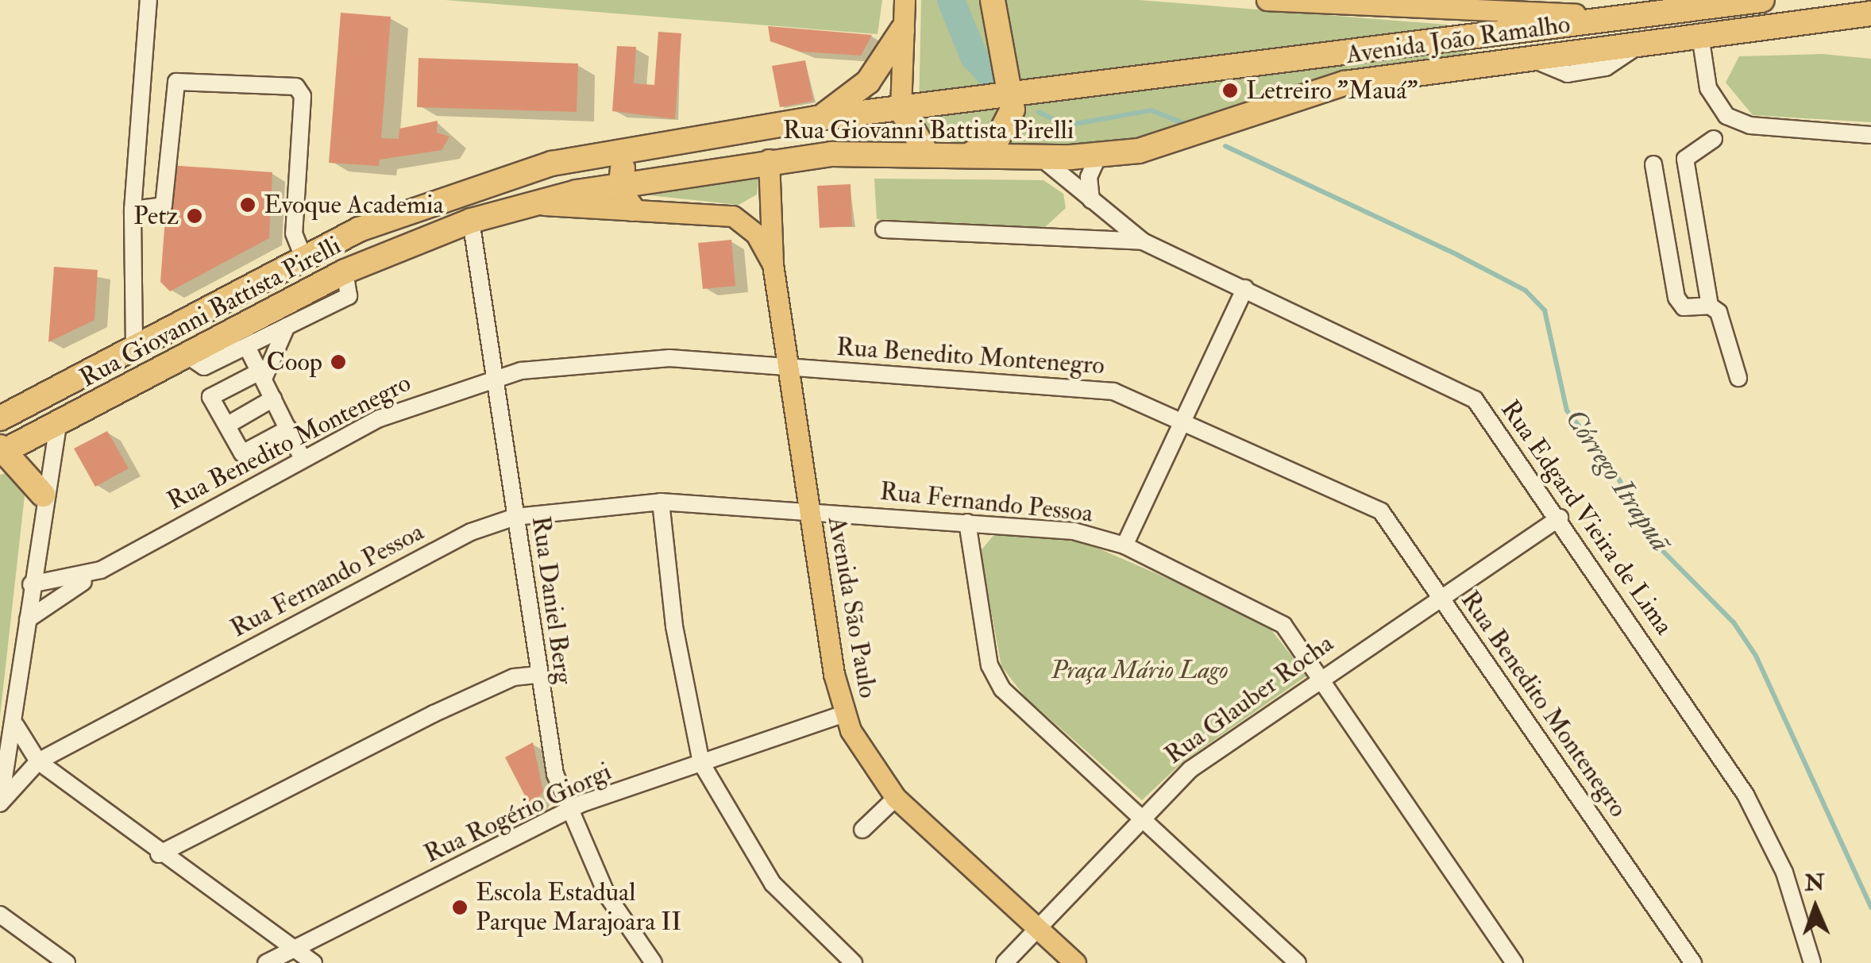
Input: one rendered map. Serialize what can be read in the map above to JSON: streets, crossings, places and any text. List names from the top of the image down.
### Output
{
  "streets": {
    "highway": ["Avenida João Ramalho", "Rua Giovanni Battista Pirelli"],
    "main road": ["Avenida São Paulo"],
    "street": [
      "Rua Benedito Montenegro",
      "Rua Fernando Pessoa",
      "Rua Edgard Vieira de Lima",
      "Rua Daniel Berg",
      "Rua Glauber Rocha",
      "Rua Rogério Giorgi"
    ]
  },
  "crossings": [
    ["Avenida João Ramalho", "Rua Giovanni Battista Pirelli"],
    ["Rua Giovanni Battista Pirelli", "Rua Edgard Vieira de Lima"],
    ["Rua Giovanni Battista Pirelli", "Rua Daniel Berg"],
    ["Rua Giovanni Battista Pirelli", "Avenida São Paulo"],
    ["Rua Benedito Montenegro", "Rua Daniel Berg"],
    ["Rua Benedito Montenegro", "Avenida São Paulo"],
    ["Rua Benedito Montenegro", "Rua Glauber Rocha"],
    ["Rua Fernando Pessoa", "Rua Daniel Berg"],
    ["Rua Fernando Pessoa", "Avenida São Paulo"],
    ["Rua Fernando Pessoa", "Rua Glauber Rocha"],
    ["Rua Edgard Vieira de Lima", "Rua Glauber Rocha"],
    ["Rua Daniel Berg", "Rua Rogério Giorgi"],
    ["Avenida São Paulo", "Rua Glauber Rocha"],
    ["Avenida São Paulo", "Rua Rogério Giorgi"]
  ],
  "water": ["Córrego Itrapuã"],
  "parks": ["Praça Mário Lago"],
  "places": [
    "Letreiro \"Mauá\"",
    "Evoque Academia",
    "Petz",
    "Coop",
    "Escola Estadual Parque Marajoara II"
  ],
  "north": "top"
}
